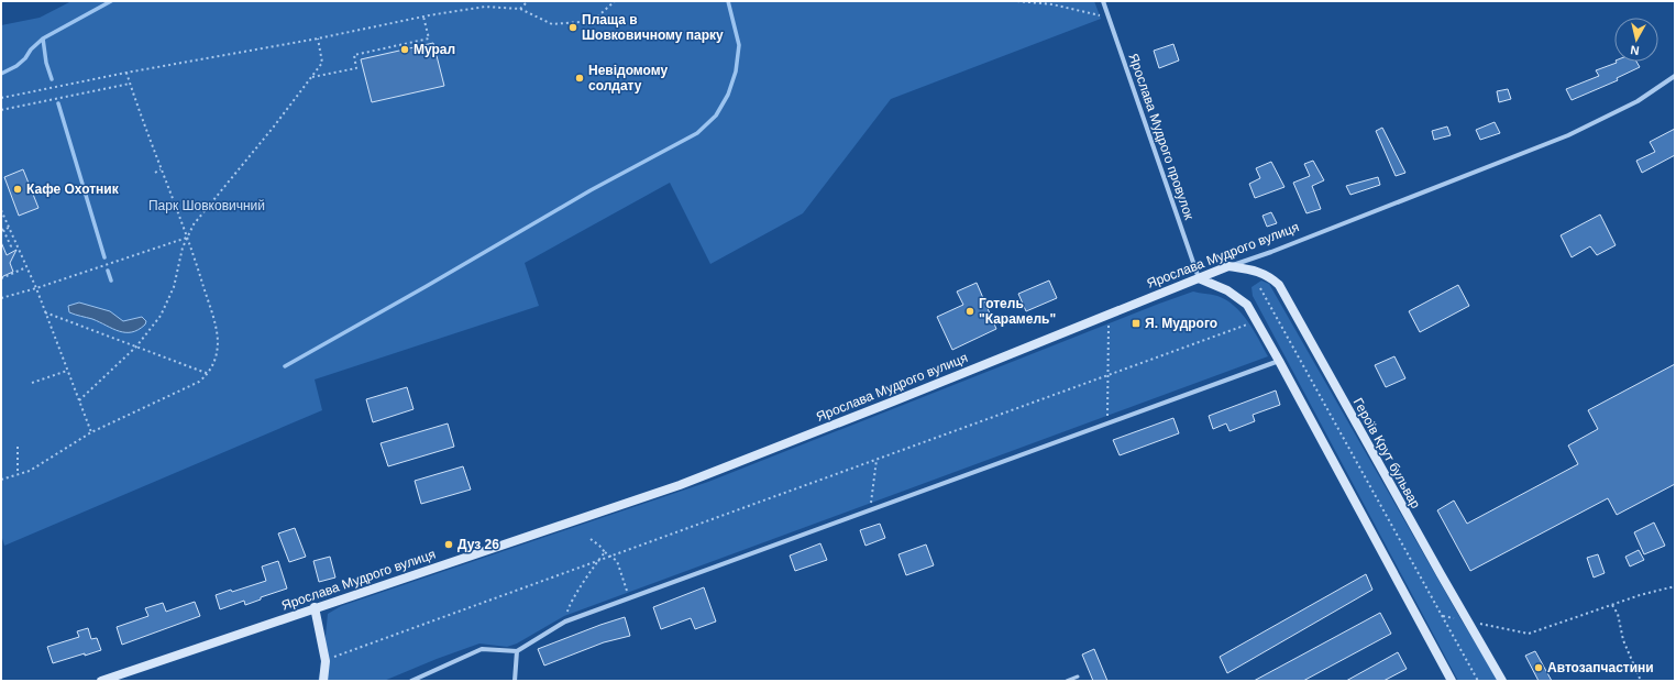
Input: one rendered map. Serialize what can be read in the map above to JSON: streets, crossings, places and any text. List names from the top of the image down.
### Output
{
  "streets": {
    "street": ["Ярослава Мудрого провулок", "Ярослава Мудрого вулиця", "Героїв Крут бульвар"]
  },
  "crossings": [
    ["Ярослава Мудрого провулок", "Ярослава Мудрого вулиця"],
    ["Ярослава Мудрого вулиця", "Героїв Крут бульвар"]
  ],
  "parks": ["Парк Шовковичний"],
  "places": {
    "other": [
      "Плаща в Шовковичному парку",
      "Мурал",
      "Невідомому солдату",
      "Кафе Охотник",
      "Готель \"Карамель\"",
      "Дуз 26",
      "Автозапчастини"
    ],
    "transit": ["Я. Мудрого"]
  },
  "north": "bottom"
}
